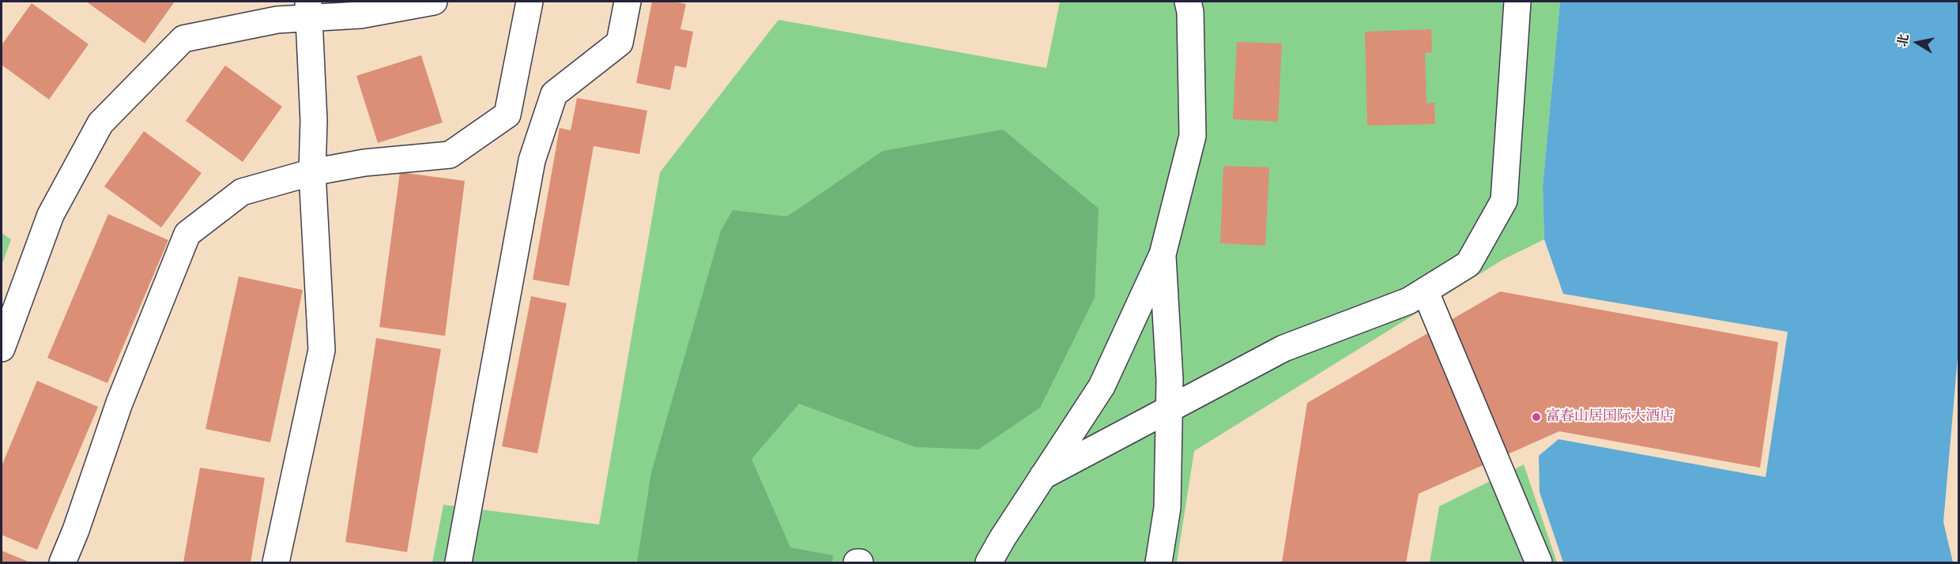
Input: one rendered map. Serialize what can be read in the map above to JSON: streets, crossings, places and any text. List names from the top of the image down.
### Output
{
  "places": ["富春山居国际大酒店"],
  "north": "left"
}
